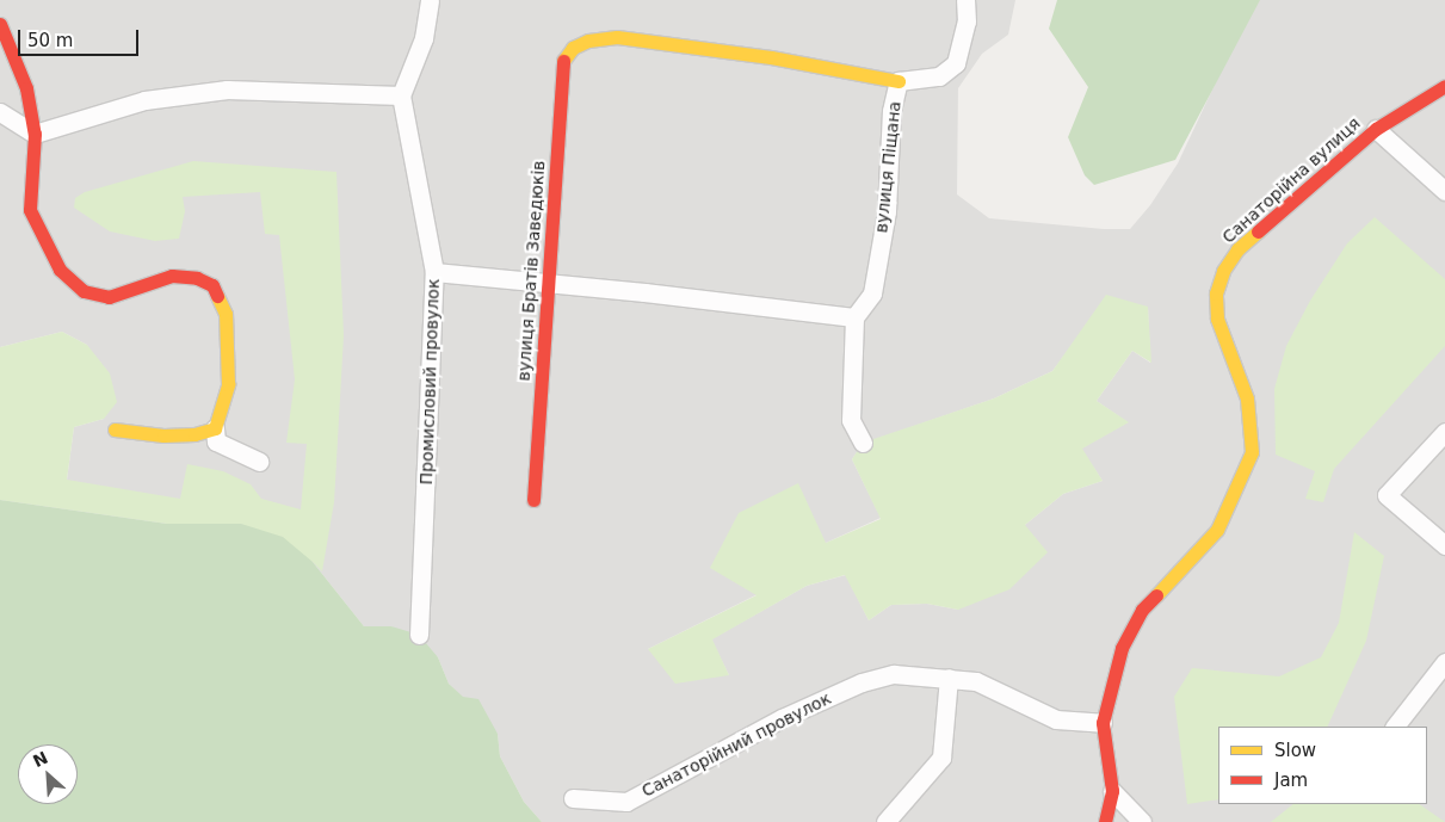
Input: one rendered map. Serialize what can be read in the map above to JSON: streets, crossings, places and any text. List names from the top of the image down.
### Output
{
  "streets": {
    "street": [
      "вулиця Піщана",
      "Санаторійна вулиця",
      "вулиця Братів Заведюків",
      "Промисловий провулок",
      "Санаторійний провулок"
    ]
  },
  "crossings": [
    ["вулиця Піщана", "вулиця Братів Заведюків"],
    ["Санаторійна вулиця", "Санаторійний провулок"]
  ],
  "legend": ["Slow", "Jam"],
  "scale_bar": "50 m",
  "north": "top left"
}
